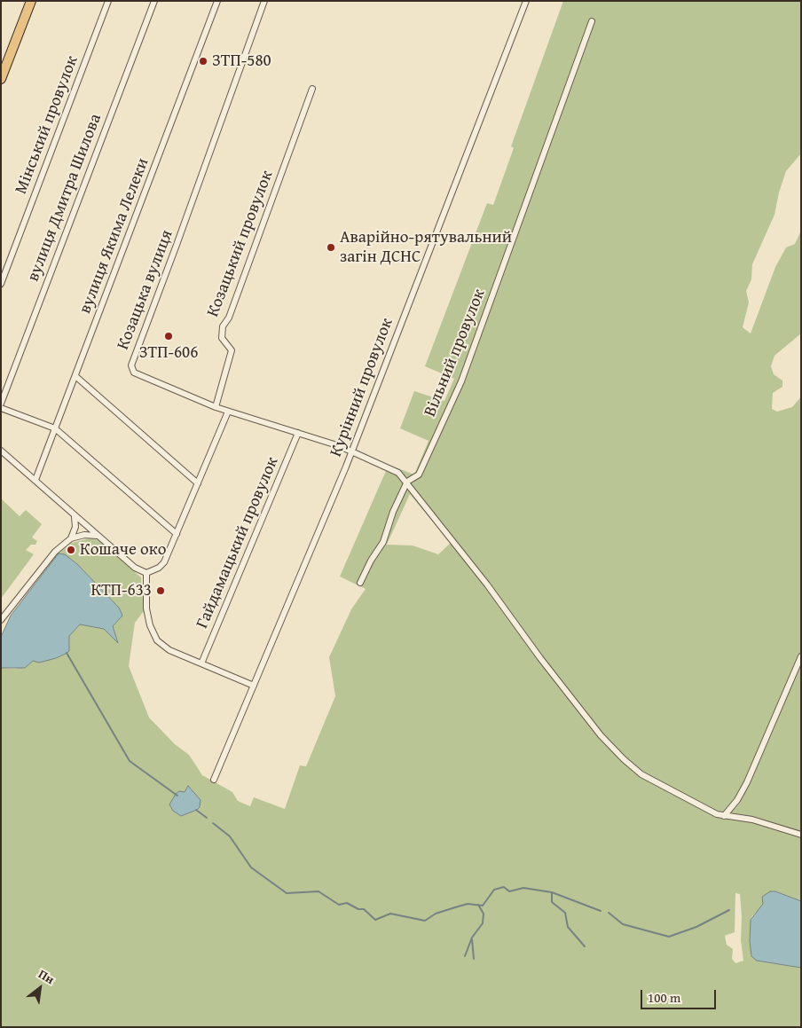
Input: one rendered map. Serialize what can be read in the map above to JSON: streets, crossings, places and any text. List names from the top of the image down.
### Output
{
  "streets": {
    "street": [
      "Мінський провулок",
      "вулиця Дмитра Шилова",
      "вулиця Якима Лелеки",
      "Козацький провулок",
      "Козацька вулиця",
      "Вільний провулок",
      "Курінний провулок",
      "Гайдамацький провулок"
    ]
  },
  "crossings": [
    ["Козацький провулок", "Козацька вулиця"],
    ["Козацька вулиця", "Вільний провулок"],
    ["Козацька вулиця", "Курінний провулок"],
    ["Козацька вулиця", "Гайдамацький провулок"]
  ],
  "places": [
    "ЗТП-580",
    "Аварійно-рятувальний загін ДСНС",
    "ЗТП-606",
    "Кошаче око",
    "КТП-633"
  ],
  "scale_bar": "100 m",
  "north": "top right"
}
